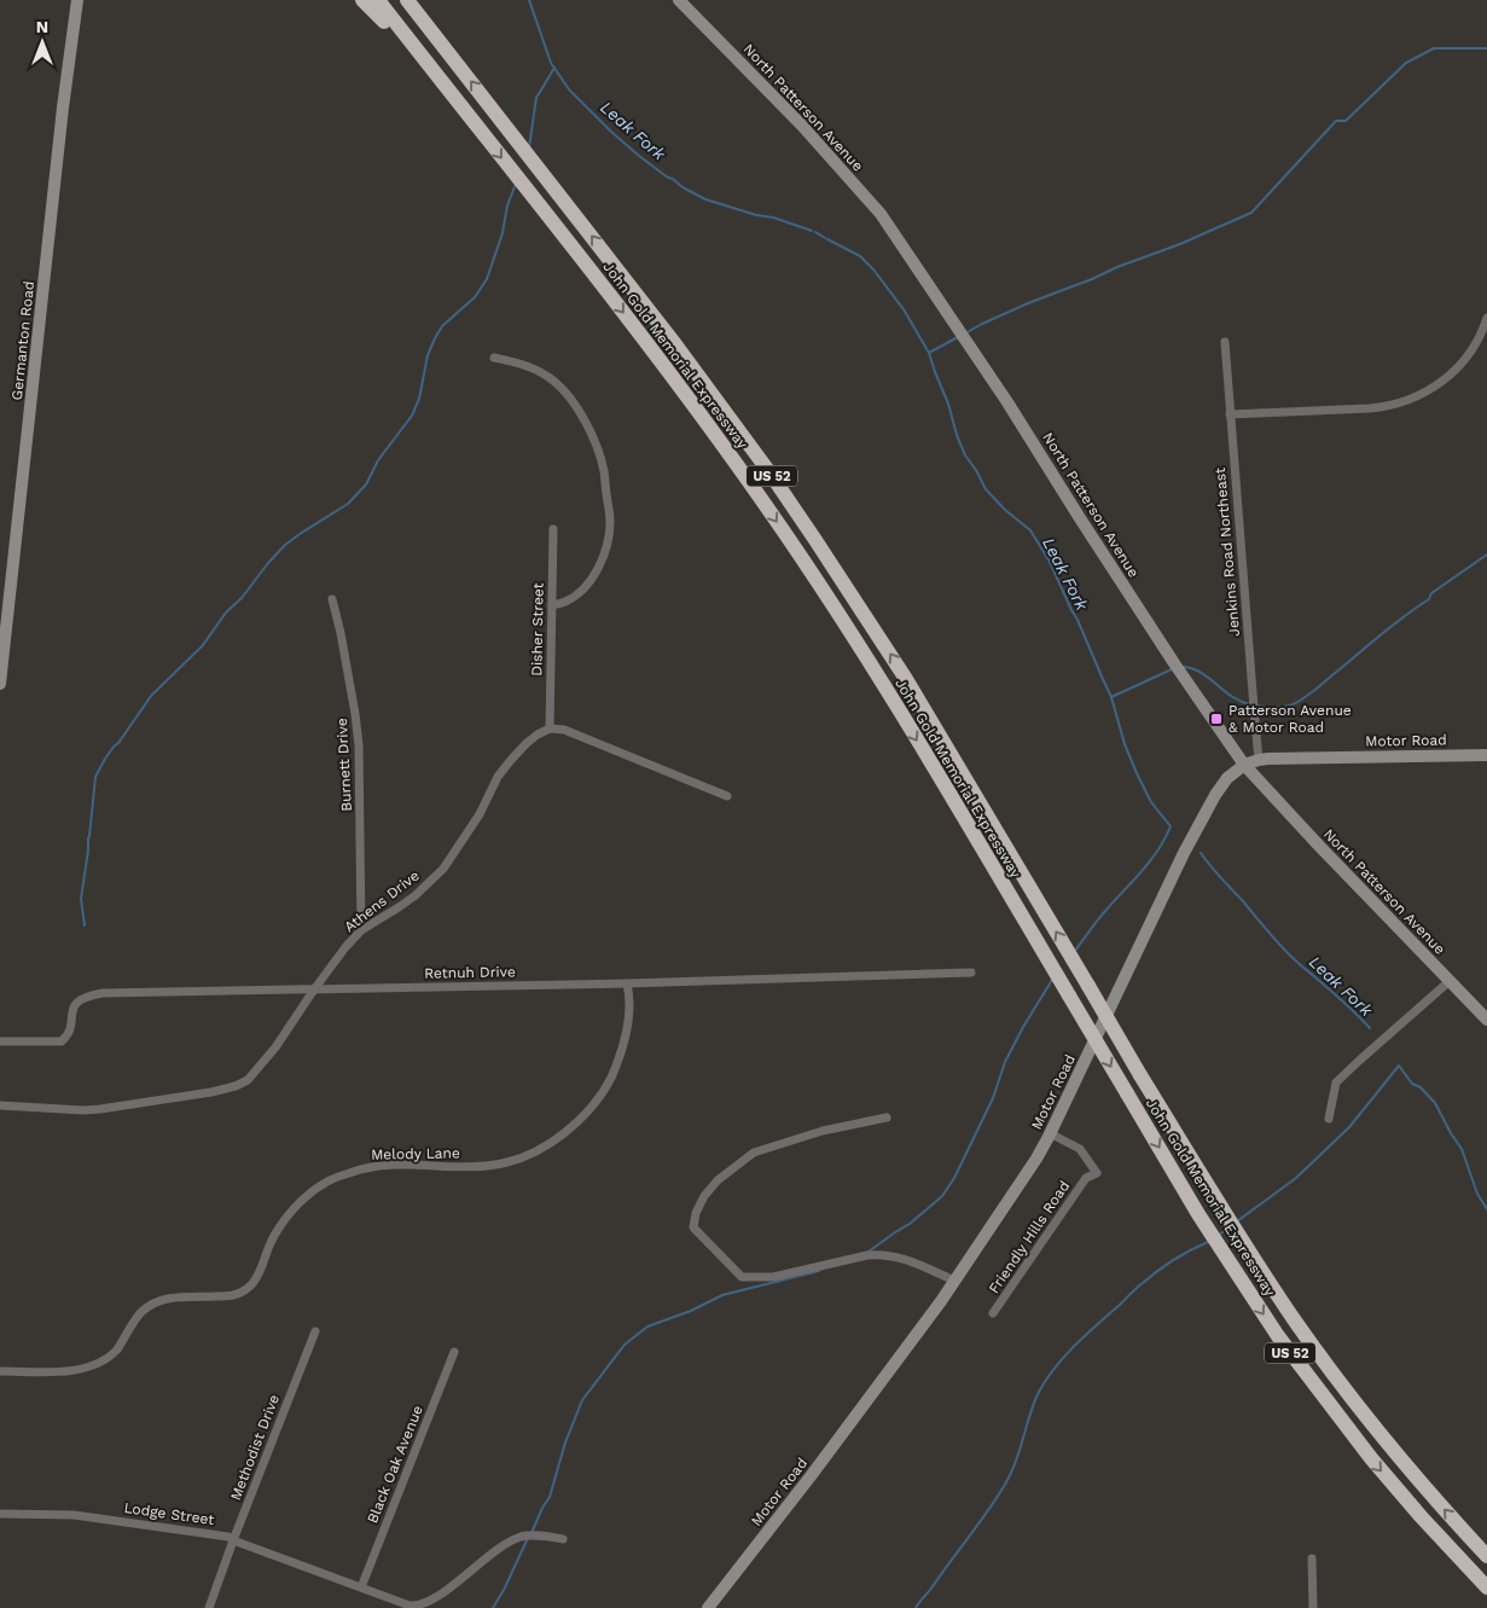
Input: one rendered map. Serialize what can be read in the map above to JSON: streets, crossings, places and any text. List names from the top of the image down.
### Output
{
  "streets": {
    "highway": ["John Gold Memorial Expressway", "US 52"],
    "main road": ["North Patterson Avenue", "Germanton Road", "Motor Road"],
    "street": [
      "Jenkins Road Northeast",
      "Disher Street",
      "Burnett Drive",
      "Athens Drive",
      "Retnuh Drive",
      "Melody Lane",
      "Friendly Hills Road",
      "Methodist Drive",
      "Black Oak Avenue",
      "Lodge Street"
    ]
  },
  "crossings": [
    ["North Patterson Avenue", "Motor Road"],
    ["Jenkins Road Northeast", "Motor Road"],
    ["Disher Street", "Athens Drive"],
    ["Motor Road", "Friendly Hills Road"],
    ["Burnett Drive", "Athens Drive"],
    ["Athens Drive", "Retnuh Drive"],
    ["Retnuh Drive", "Melody Lane"],
    ["Methodist Drive", "Lodge Street"],
    ["Black Oak Avenue", "Lodge Street"]
  ],
  "water": ["Leak Fork"],
  "places": {
    "transit": ["Patterson Avenue & Motor Road"]
  },
  "north": "top"
}
